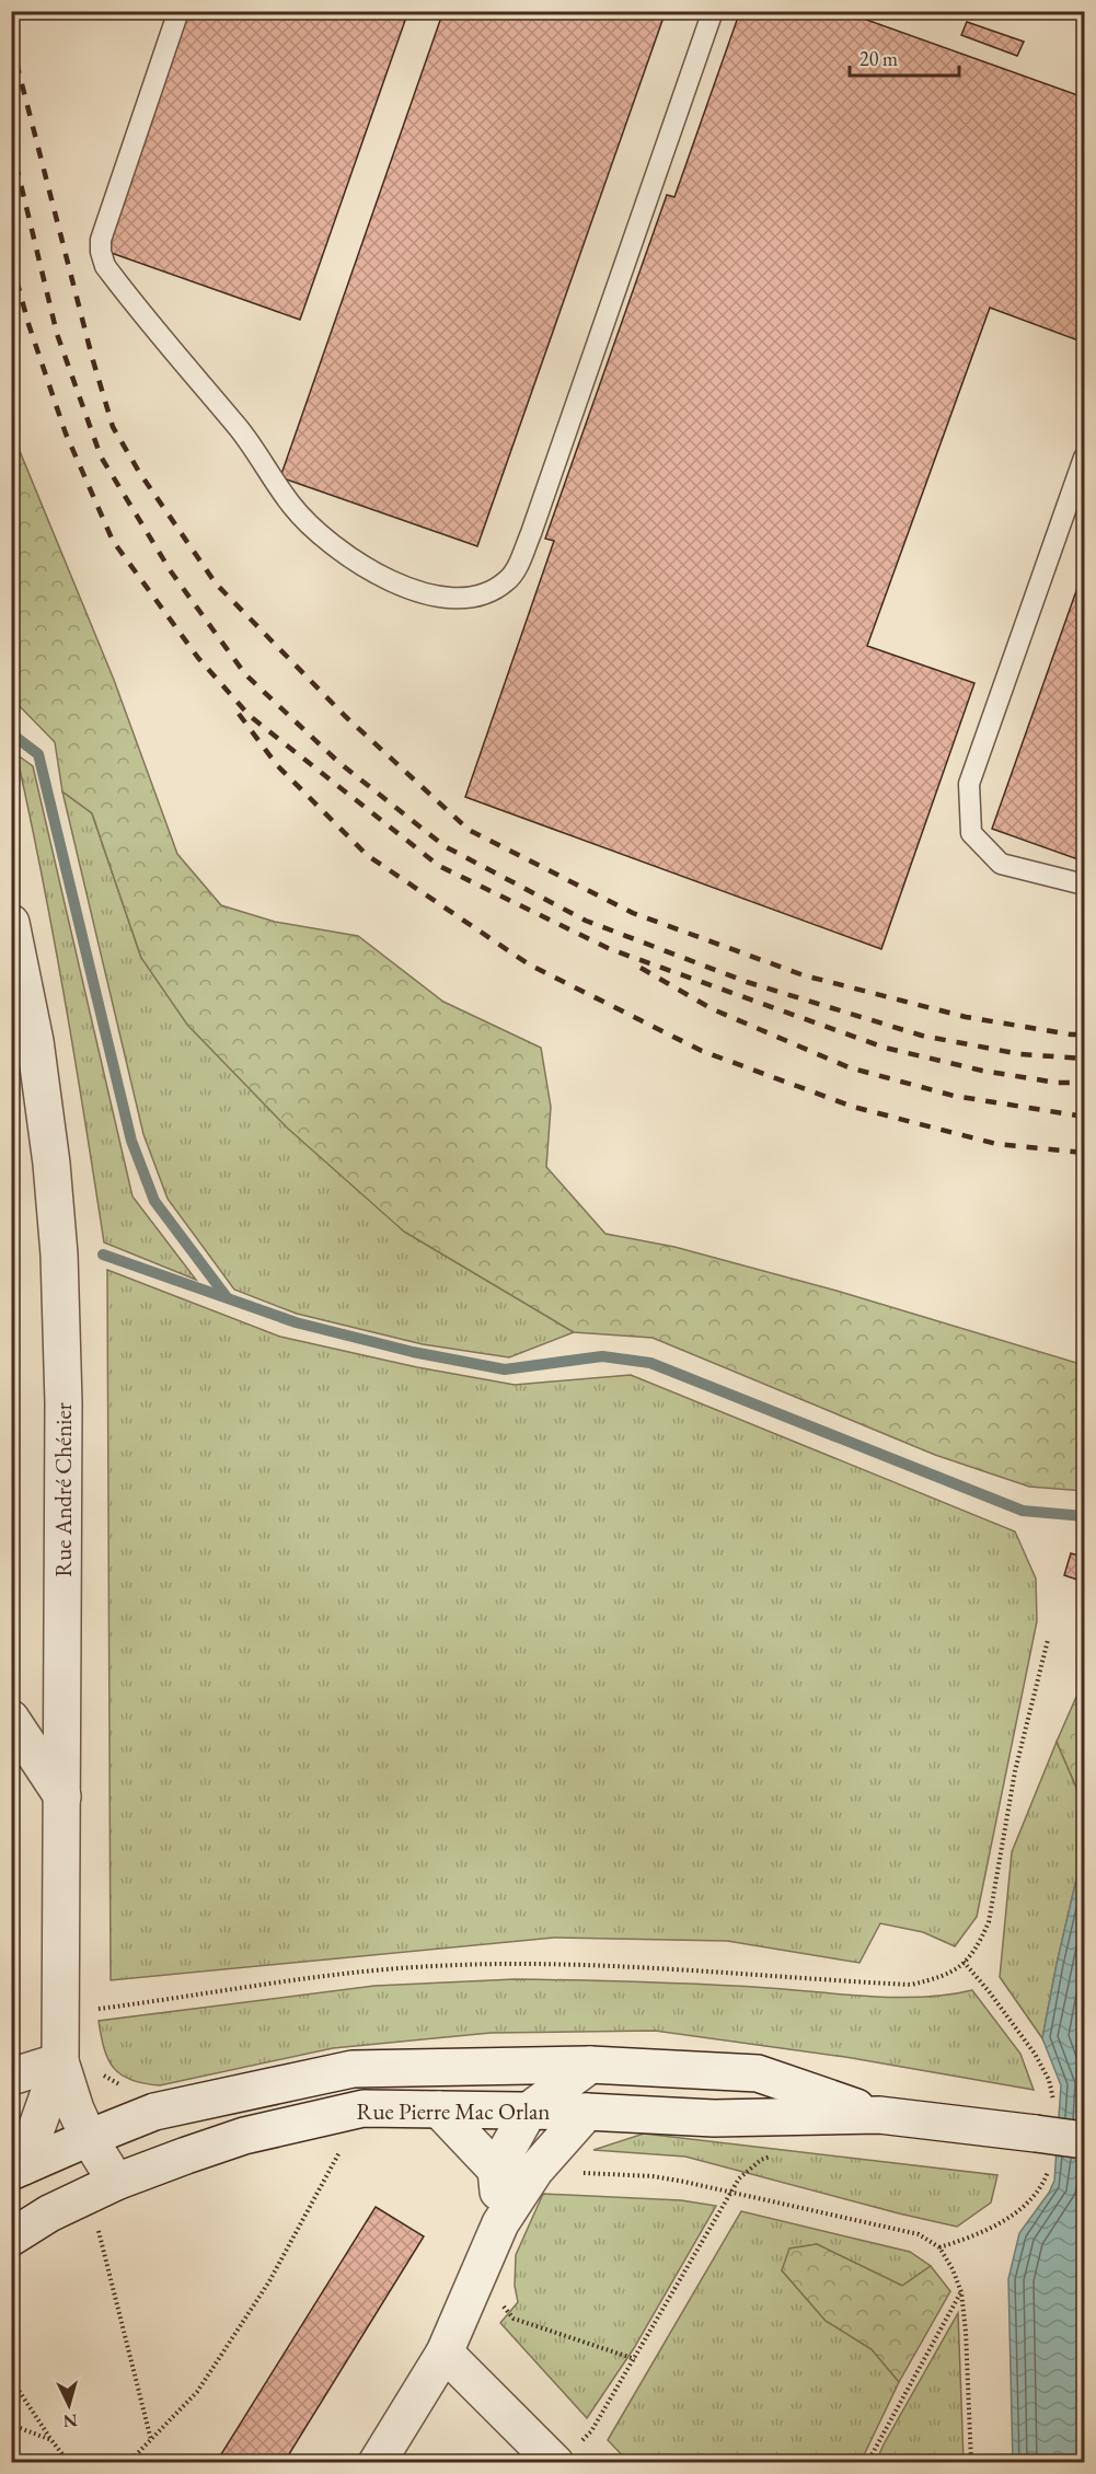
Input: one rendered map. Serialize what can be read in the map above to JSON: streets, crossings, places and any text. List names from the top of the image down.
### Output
{
  "streets": {
    "street": ["Rue André Chénier", "Rue Pierre Mac Orlan"]
  },
  "crossings": [
    ["Rue André Chénier", "Rue Pierre Mac Orlan"]
  ],
  "scale_bar": "20 m",
  "north": "bottom"
}
